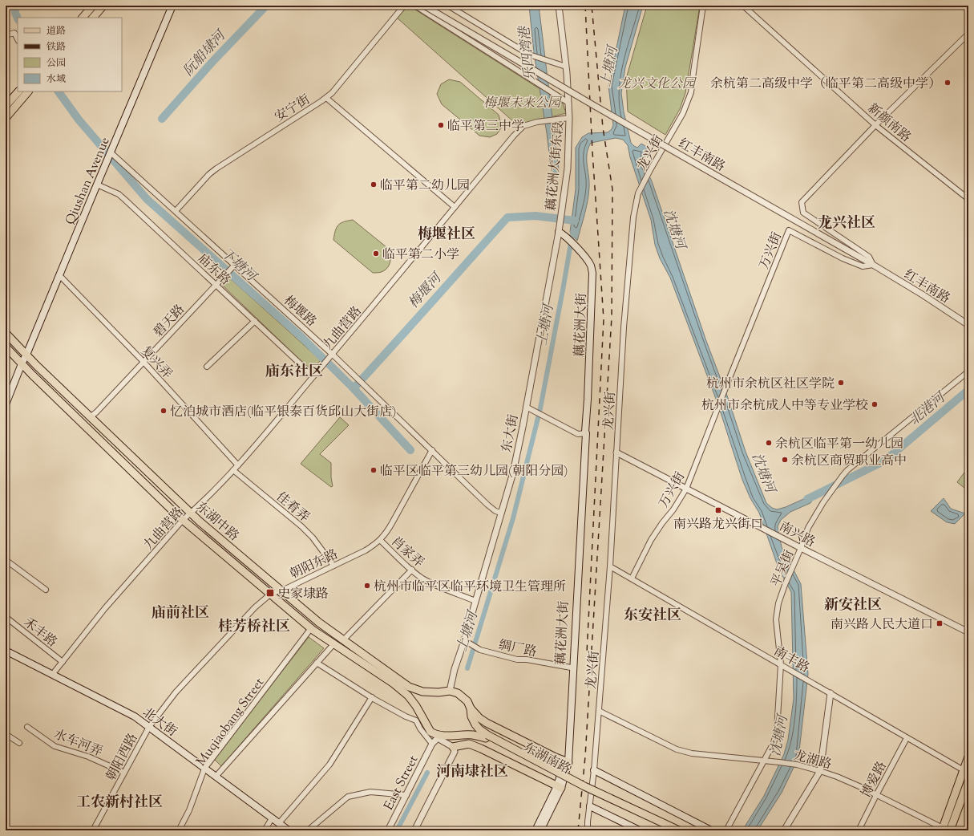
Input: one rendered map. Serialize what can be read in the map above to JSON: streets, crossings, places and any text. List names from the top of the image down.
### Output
{
  "streets": {
    "main road": [
      "Qiushan Avenue",
      "藕花洲大街",
      "东湖中路",
      "北大街",
      "东湖南路"
    ],
    "street": [
      "安宁街",
      "新颜南路",
      "龙兴街",
      "红丰南路",
      "藕花洲大街东段",
      "万兴街",
      "庙东路",
      "梅堰路",
      "碧天路",
      "九曲营路",
      "复兴弄",
      "东大街",
      "佳肴弄",
      "南兴路",
      "肖家弄",
      "朝阳东路",
      "平吴街",
      "禾丰路",
      "绸厂路",
      "南丰路",
      "Muqiaobang Street",
      "水车河弄",
      "朝阳西路",
      "龙湖路",
      "博爱路",
      "East Street"
    ]
  },
  "crossings": [
    ["安宁街", "梅堰路"],
    ["龙兴街", "南兴路"],
    ["龙兴街", "南丰路"],
    ["龙兴街", "龙湖路"],
    ["红丰南路", "万兴街"],
    ["藕花洲大街东段", "藕花洲大街"],
    ["藕花洲大街东段", "九曲营路"],
    ["藕花洲大街东段", "东大街"],
    ["Qiushan Avenue", "庙东路"],
    ["Qiushan Avenue", "梅堰路"],
    ["Qiushan Avenue", "复兴弄"],
    ["Qiushan Avenue", "东湖中路"],
    ["万兴街", "南兴路"],
    ["万兴街", "南丰路"],
    ["庙东路", "碧天路"],
    ["庙东路", "九曲营路"],
    ["梅堰路", "碧天路"],
    ["梅堰路", "九曲营路"],
    ["梅堰路", "东大街"],
    ["梅堰路", "朝阳东路"],
    ["碧天路", "复兴弄"],
    ["碧天路", "东湖中路"],
    ["藕花洲大街", "东大街"],
    ["藕花洲大街", "绸厂路"],
    ["九曲营路", "复兴弄"],
    ["九曲营路", "佳肴弄"],
    ["九曲营路", "东湖中路"],
    ["九曲营路", "禾丰路"],
    ["九曲营路", "北大街"],
    ["东大街", "东湖中路"],
    ["东大街", "肖家弄"],
    ["东大街", "绸厂路"],
    ["佳肴弄", "朝阳东路"],
    ["东湖中路", "朝阳东路"],
    ["东湖中路", "东湖南路"],
    ["东湖中路", "East Street"],
    ["南兴路", "平吴街"],
    ["肖家弄", "朝阳东路"],
    ["朝阳东路", "北大街"],
    ["朝阳东路", "朝阳西路"],
    ["平吴街", "南丰路"],
    ["平吴街", "龙湖路"],
    ["南丰路", "博爱路"],
    ["北大街", "Muqiaobang Street"],
    ["北大街", "朝阳西路"],
    ["水车河弄", "朝阳西路"],
    ["东湖南路", "East Street"],
    ["龙湖路", "博爱路"]
  ],
  "districts": [
    "龙兴社区",
    "梅堰社区",
    "庙东社区",
    "新安社区",
    "庙前社区",
    "东安社区",
    "桂芳桥社区",
    "河南埭社区",
    "工农新村社区"
  ],
  "water": [
    "阮船埭河",
    "乐四湾港",
    "上塘河",
    "沈塘河",
    "下塘河",
    "梅堰河",
    "北港河"
  ],
  "parks": ["龙兴文化公园", "梅堰未来公园"],
  "places": {
    "other": [
      "余杭第二高级中学（临平第二高级中学）",
      "临平第三中学",
      "临平第二幼儿园",
      "临平第二小学",
      "杭州市余杭区社区学院",
      "杭州市余杭成人中等专业学校",
      "忆泊城市酒店(临平银泰百货邱山大街店)",
      "余杭区临平第一幼儿园",
      "余杭区商贸职业高中",
      "临平区临平第三幼儿园(朝阳分园)",
      "杭州市临平区临平环境卫生管理所"
    ],
    "transit": ["南兴路龙兴街口", "史家埭路", "南兴路人民大道口"]
  },
  "legend": [
    "道路",
    "铁路",
    "公园",
    "水域"
  ]
}
